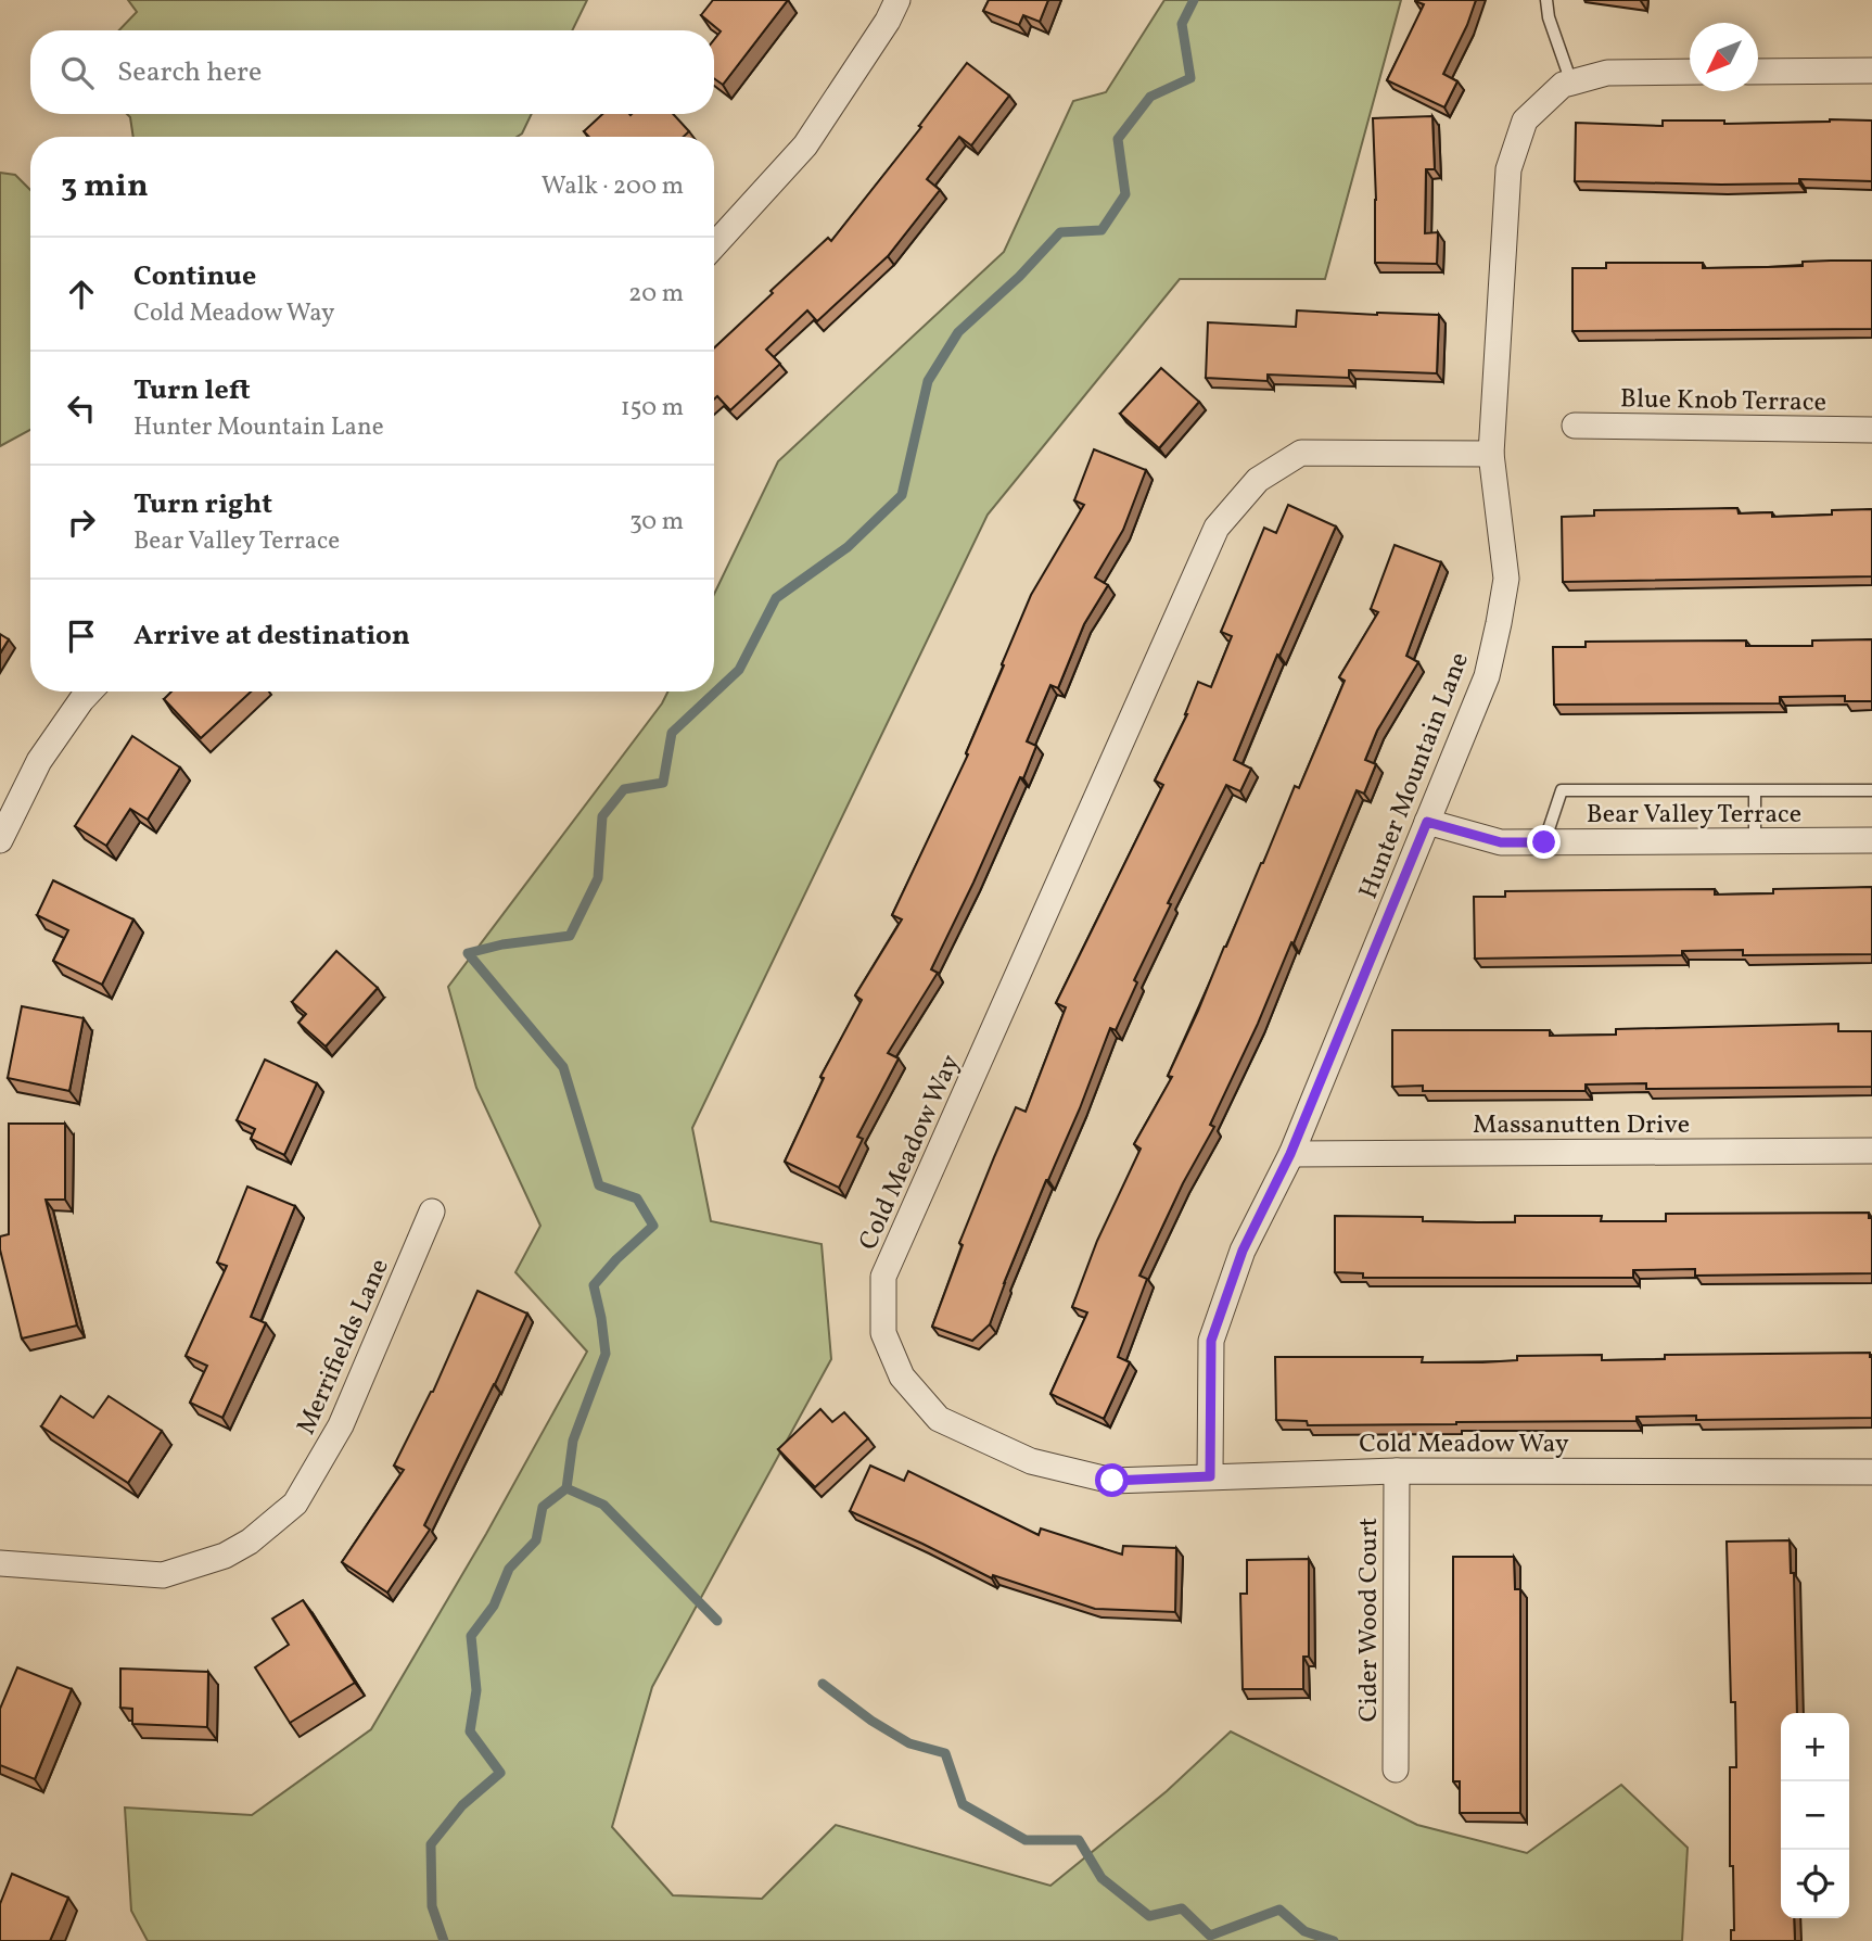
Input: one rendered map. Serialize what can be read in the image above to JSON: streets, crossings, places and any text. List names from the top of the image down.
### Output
{
  "streets": {
    "street": [
      "Blue Knob Terrace",
      "Hunter Mountain Lane",
      "Bear Valley Terrace",
      "Massanutten Drive",
      "Cold Meadow Way",
      "Merrifields Lane",
      "Cider Wood Court"
    ]
  },
  "crossings": [
    ["Hunter Mountain Lane", "Bear Valley Terrace"],
    ["Hunter Mountain Lane", "Massanutten Drive"],
    ["Hunter Mountain Lane", "Cold Meadow Way"],
    ["Cold Meadow Way", "Cider Wood Court"]
  ],
  "north": "bottom left",
  "page": {
    "search": "Search here",
    "heading": ["3 min", "Walk · 200 m"],
    "list": [
      ["Continue", "Cold Meadow Way", "20 m"],
      ["Turn left", "Hunter Mountain Lane", "150 m"],
      ["Turn right", "Bear Valley Terrace", "30 m"],
      "Arrive at destination"
    ],
    "map_buttons": ["+", "−"]
  }
}
